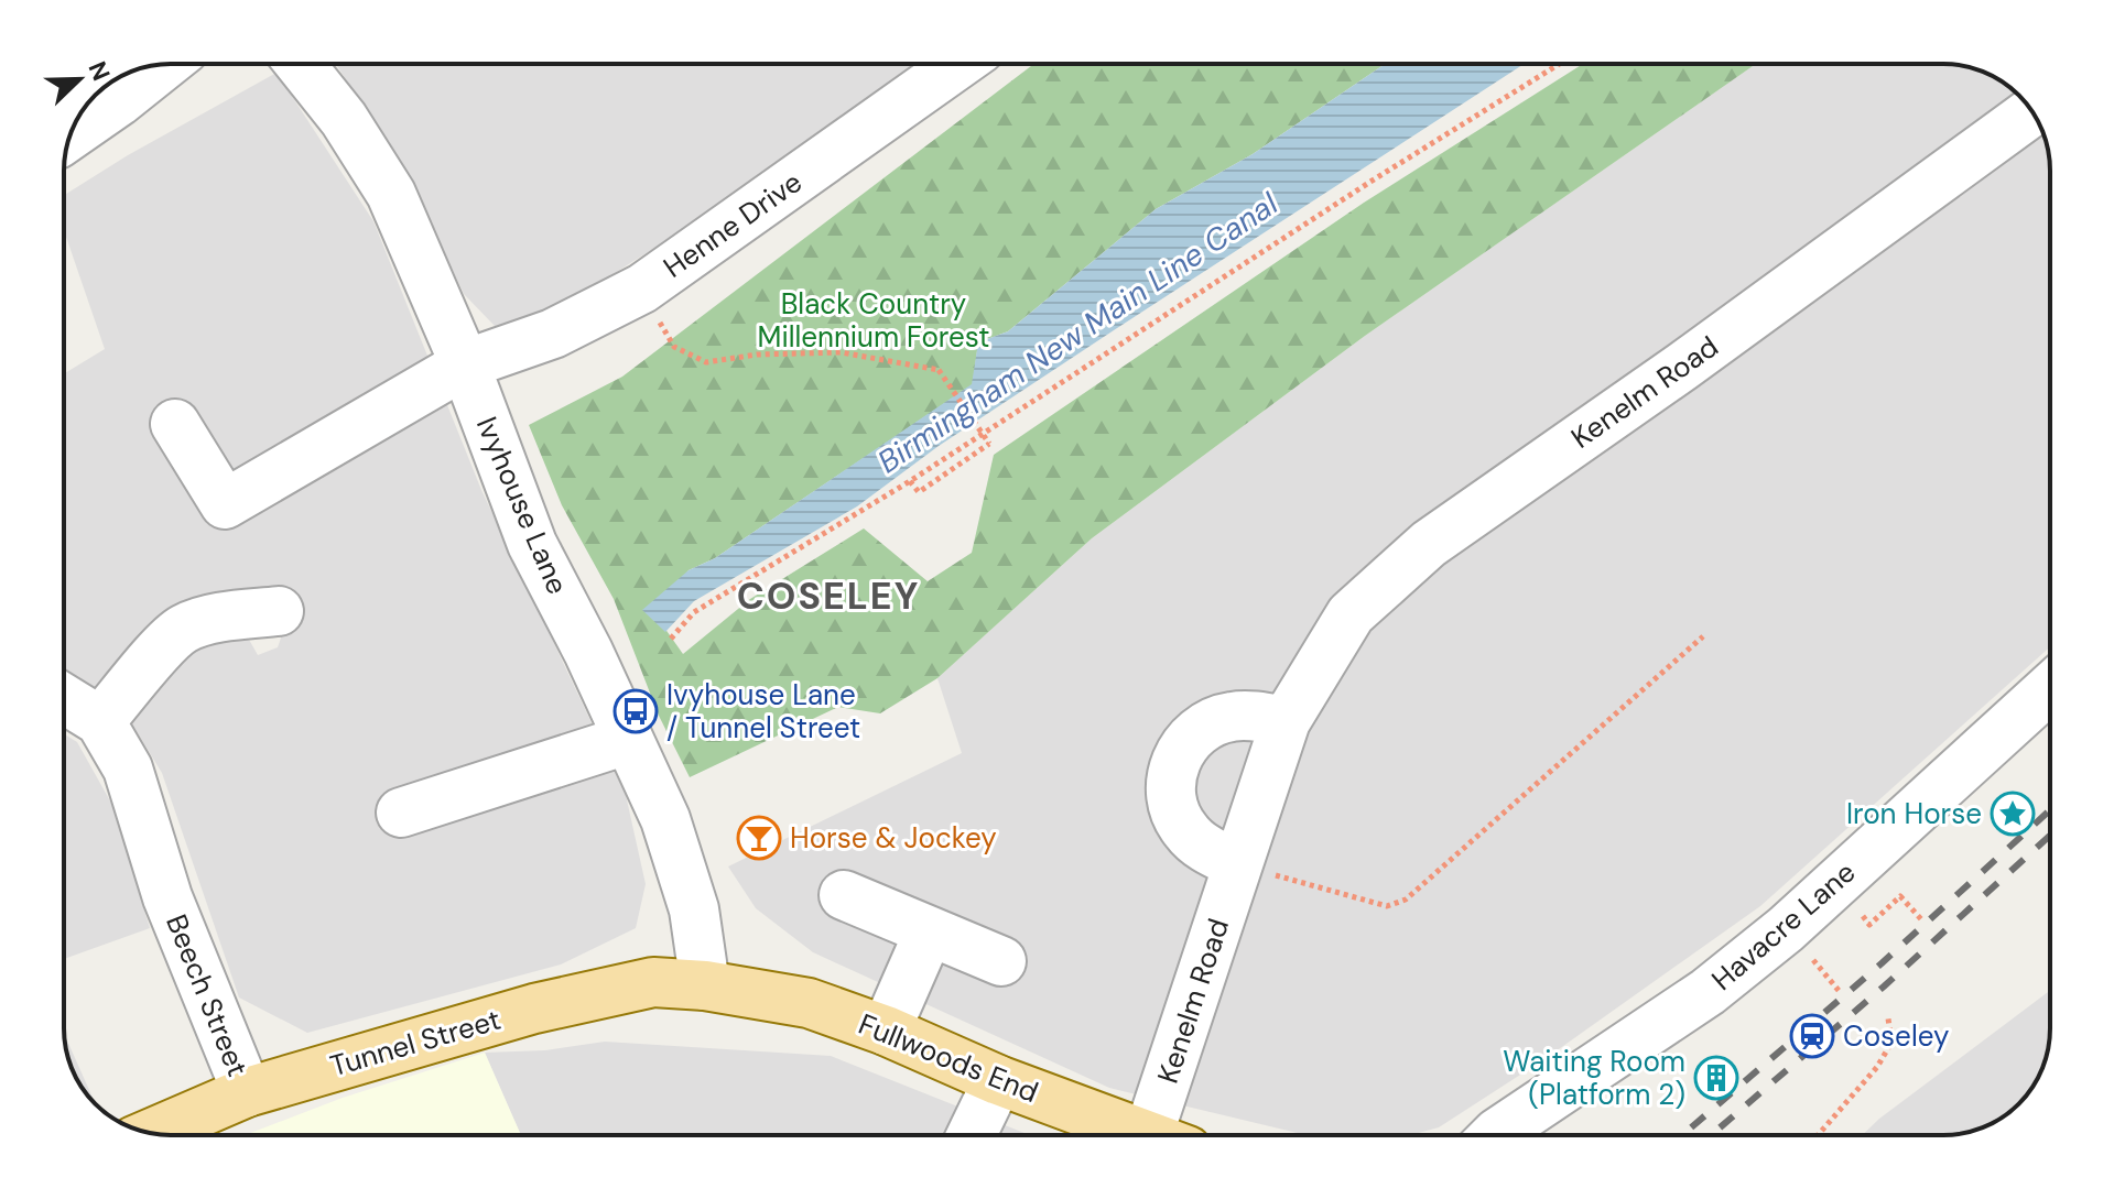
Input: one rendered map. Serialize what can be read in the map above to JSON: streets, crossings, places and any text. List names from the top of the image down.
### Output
{
  "streets": {
    "main road": ["Tunnel Street", "Fullwoods End"],
    "street": [
      "Henne Drive",
      "Kenelm Road",
      "Ivyhouse Lane",
      "Havacre Lane",
      "Beech Street"
    ]
  },
  "crossings": [
    ["Henne Drive", "Ivyhouse Lane"],
    ["Ivyhouse Lane", "Tunnel Street"],
    ["Ivyhouse Lane", "Fullwoods End"],
    ["Beech Street", "Tunnel Street"],
    ["Tunnel Street", "Fullwoods End"]
  ],
  "districts": ["COSELEY"],
  "water": ["Birmingham New Main Line Canal"],
  "parks": ["Black Country Millennium Forest"],
  "places": {
    "bus stop": ["Ivyhouse Lane / Tunnel Street"],
    "place": ["Iron Horse"],
    "bar": ["Horse & Jockey"],
    "station": ["Coseley"],
    "building": ["Waiting Room (Platform 2)"]
  },
  "north": "top right"
}
